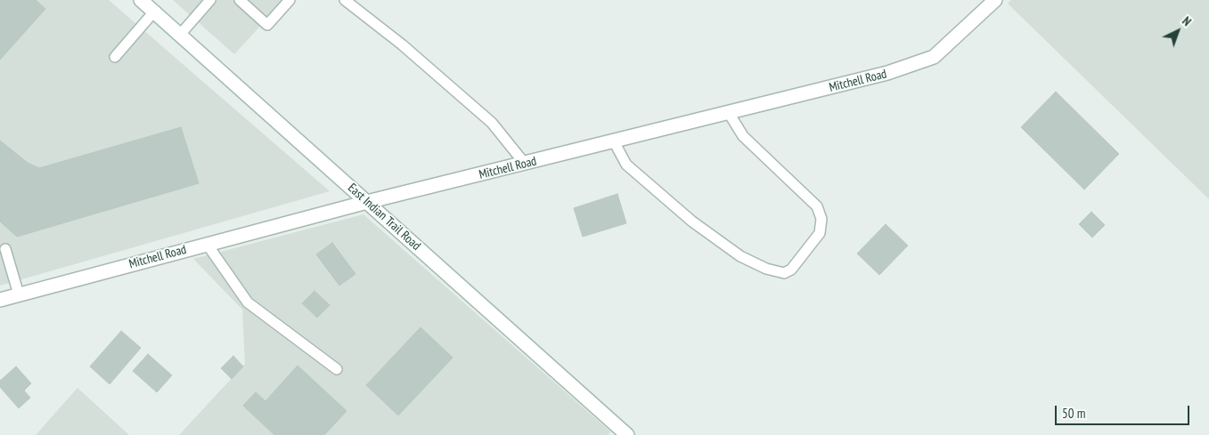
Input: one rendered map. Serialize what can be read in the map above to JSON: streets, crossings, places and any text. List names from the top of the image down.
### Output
{
  "streets": {
    "street": ["Mitchell Road", "East Indian Trail Road"]
  },
  "crossings": [
    ["Mitchell Road", "East Indian Trail Road"]
  ],
  "scale_bar": "50 m",
  "north": "top right"
}
